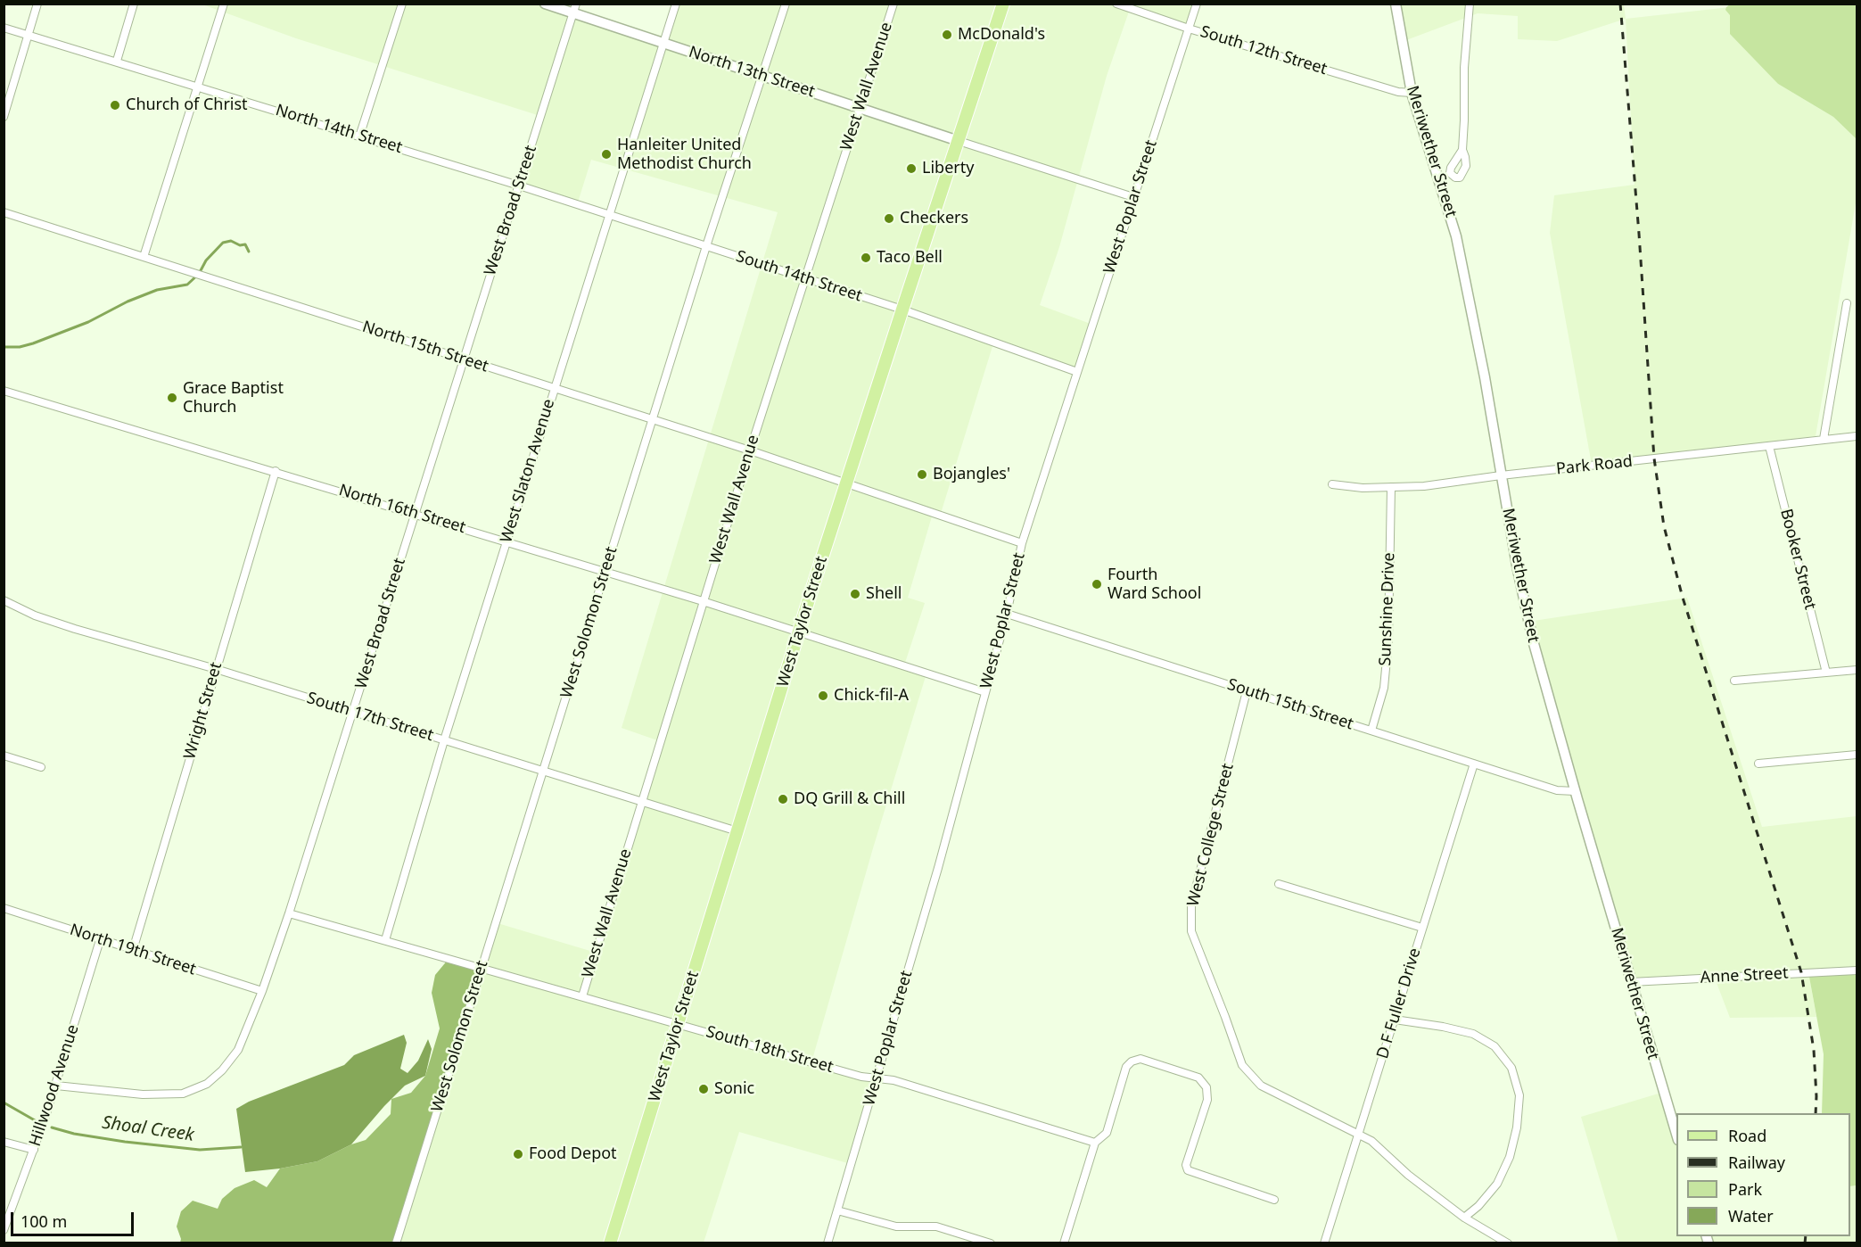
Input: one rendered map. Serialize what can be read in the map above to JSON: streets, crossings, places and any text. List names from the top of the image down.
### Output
{
  "streets": {
    "main road": ["West Taylor Street"],
    "street": [
      "South 12th Street",
      "North 13th Street",
      "West Wall Avenue",
      "North 14th Street",
      "Meriwether Street",
      "West Poplar Street",
      "West Broad Street",
      "South 14th Street",
      "North 15th Street",
      "Park Road",
      "West Slaton Avenue",
      "North 16th Street",
      "Booker Street",
      "Sunshine Drive",
      "West Solomon Street",
      "South 15th Street",
      "Wright Street",
      "South 17th Street",
      "West College Street",
      "North 19th Street",
      "Anne Street",
      "D F Fuller Drive",
      "South 18th Street",
      "Hillwood Avenue"
    ]
  },
  "crossings": [
    ["South 12th Street", "Meriwether Street"],
    ["South 12th Street", "West Poplar Street"],
    ["North 13th Street", "West Wall Avenue"],
    ["North 13th Street", "West Broad Street"],
    ["North 13th Street", "West Slaton Avenue"],
    ["North 13th Street", "West Taylor Street"],
    ["North 13th Street", "West Solomon Street"],
    ["West Wall Avenue", "South 14th Street"],
    ["West Wall Avenue", "North 15th Street"],
    ["West Wall Avenue", "North 16th Street"],
    ["West Wall Avenue", "South 17th Street"],
    ["West Wall Avenue", "South 18th Street"],
    ["North 14th Street", "West Broad Street"],
    ["North 14th Street", "South 14th Street"],
    ["Meriwether Street", "Park Road"],
    ["Meriwether Street", "South 15th Street"],
    ["Meriwether Street", "Anne Street"],
    ["West Poplar Street", "South 14th Street"],
    ["West Poplar Street", "North 16th Street"],
    ["West Poplar Street", "South 15th Street"],
    ["West Poplar Street", "South 18th Street"],
    ["West Broad Street", "South 14th Street"],
    ["West Broad Street", "North 15th Street"],
    ["West Broad Street", "North 16th Street"],
    ["West Broad Street", "South 17th Street"],
    ["West Broad Street", "North 19th Street"],
    ["West Broad Street", "South 18th Street"],
    ["West Broad Street", "Hillwood Avenue"],
    ["South 14th Street", "West Slaton Avenue"],
    ["South 14th Street", "West Taylor Street"],
    ["South 14th Street", "West Solomon Street"],
    ["North 15th Street", "West Slaton Avenue"],
    ["North 15th Street", "West Taylor Street"],
    ["North 15th Street", "West Solomon Street"],
    ["Park Road", "Booker Street"],
    ["Park Road", "Sunshine Drive"],
    ["West Slaton Avenue", "North 16th Street"],
    ["West Slaton Avenue", "South 17th Street"],
    ["West Slaton Avenue", "South 18th Street"],
    ["North 16th Street", "West Taylor Street"],
    ["North 16th Street", "West Solomon Street"],
    ["North 16th Street", "Wright Street"],
    ["Sunshine Drive", "South 15th Street"],
    ["West Taylor Street", "South 17th Street"],
    ["West Taylor Street", "South 18th Street"],
    ["West Solomon Street", "South 17th Street"],
    ["West Solomon Street", "South 18th Street"],
    ["South 15th Street", "West College Street"],
    ["South 15th Street", "D F Fuller Drive"],
    ["Wright Street", "South 17th Street"],
    ["Wright Street", "North 19th Street"],
    ["West College Street", "D F Fuller Drive"],
    ["North 19th Street", "Hillwood Avenue"]
  ],
  "water": ["Shoal Creek"],
  "places": [
    "McDonald's",
    "Church of Christ",
    "Hanleiter United Methodist Church",
    "Liberty",
    "Checkers",
    "Taco Bell",
    "Grace Baptist Church",
    "Bojangles'",
    "Fourth Ward School",
    "Shell",
    "Chick-fil-A",
    "DQ Grill & Chill",
    "Sonic",
    "Food Depot"
  ],
  "legend": [
    "Road",
    "Railway",
    "Park",
    "Water"
  ],
  "scale_bar": "100 m"
}
